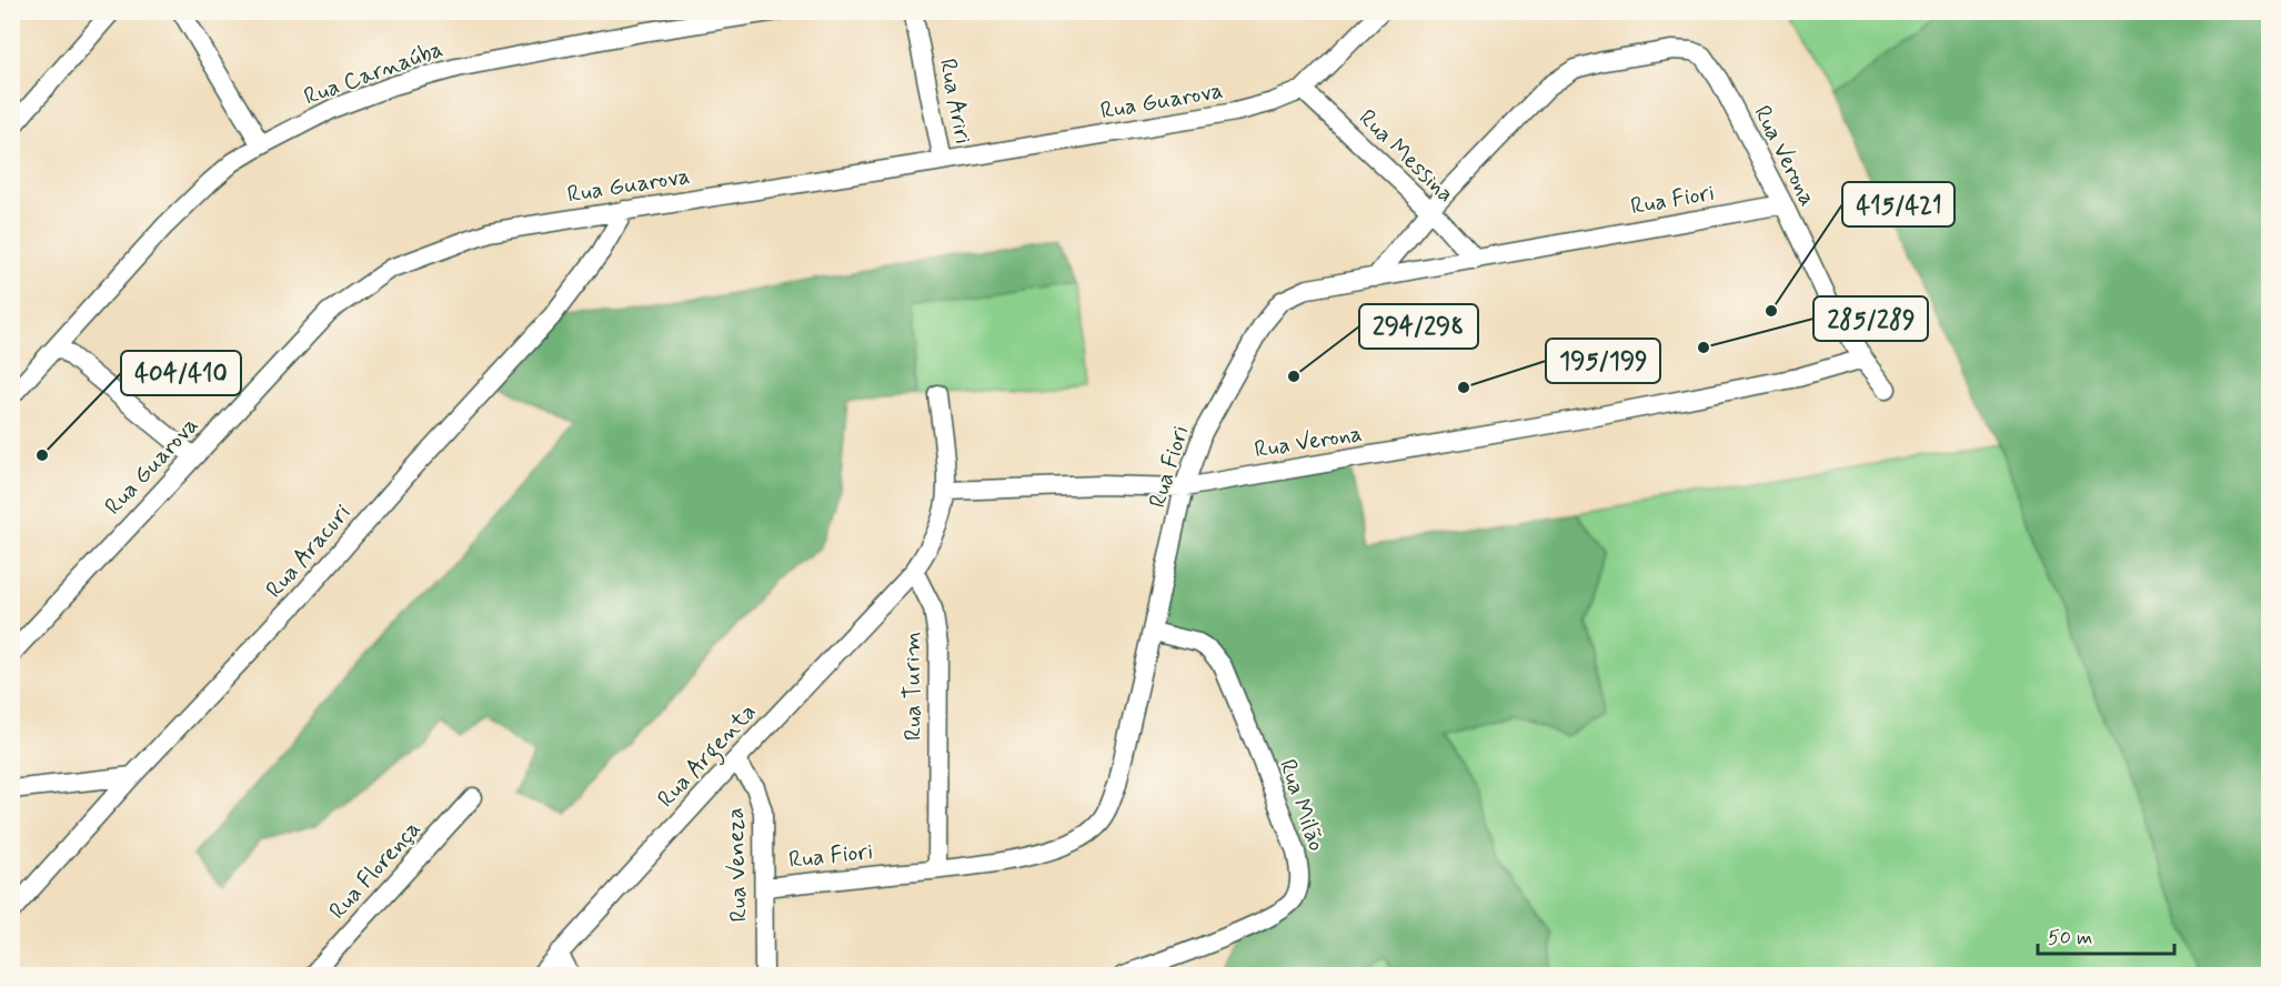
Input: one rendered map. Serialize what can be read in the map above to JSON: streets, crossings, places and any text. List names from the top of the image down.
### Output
{
  "streets": {
    "street": [
      "Rua Carnaúba",
      "Rua Guarova",
      "Rua Ariri",
      "Rua Messina",
      "Rua Verona",
      "Rua Fiori",
      "Rua Aracuri",
      "Rua Turim",
      "Rua Argenta",
      "Rua Milão",
      "Rua Veneza",
      "Rua Florença"
    ]
  },
  "crossings": [
    ["Rua Guarova", "Rua Ariri"],
    ["Rua Guarova", "Rua Messina"],
    ["Rua Guarova", "Rua Aracuri"],
    ["Rua Messina", "Rua Verona"],
    ["Rua Messina", "Rua Fiori"],
    ["Rua Verona", "Rua Fiori"],
    ["Rua Fiori", "Rua Turim"],
    ["Rua Fiori", "Rua Milão"],
    ["Rua Fiori", "Rua Veneza"],
    ["Rua Turim", "Rua Argenta"],
    ["Rua Argenta", "Rua Veneza"]
  ],
  "places": [
    "415/421",
    "285/289",
    "294/298",
    "195/199",
    "404/410"
  ],
  "scale_bar": "50 m"
}
